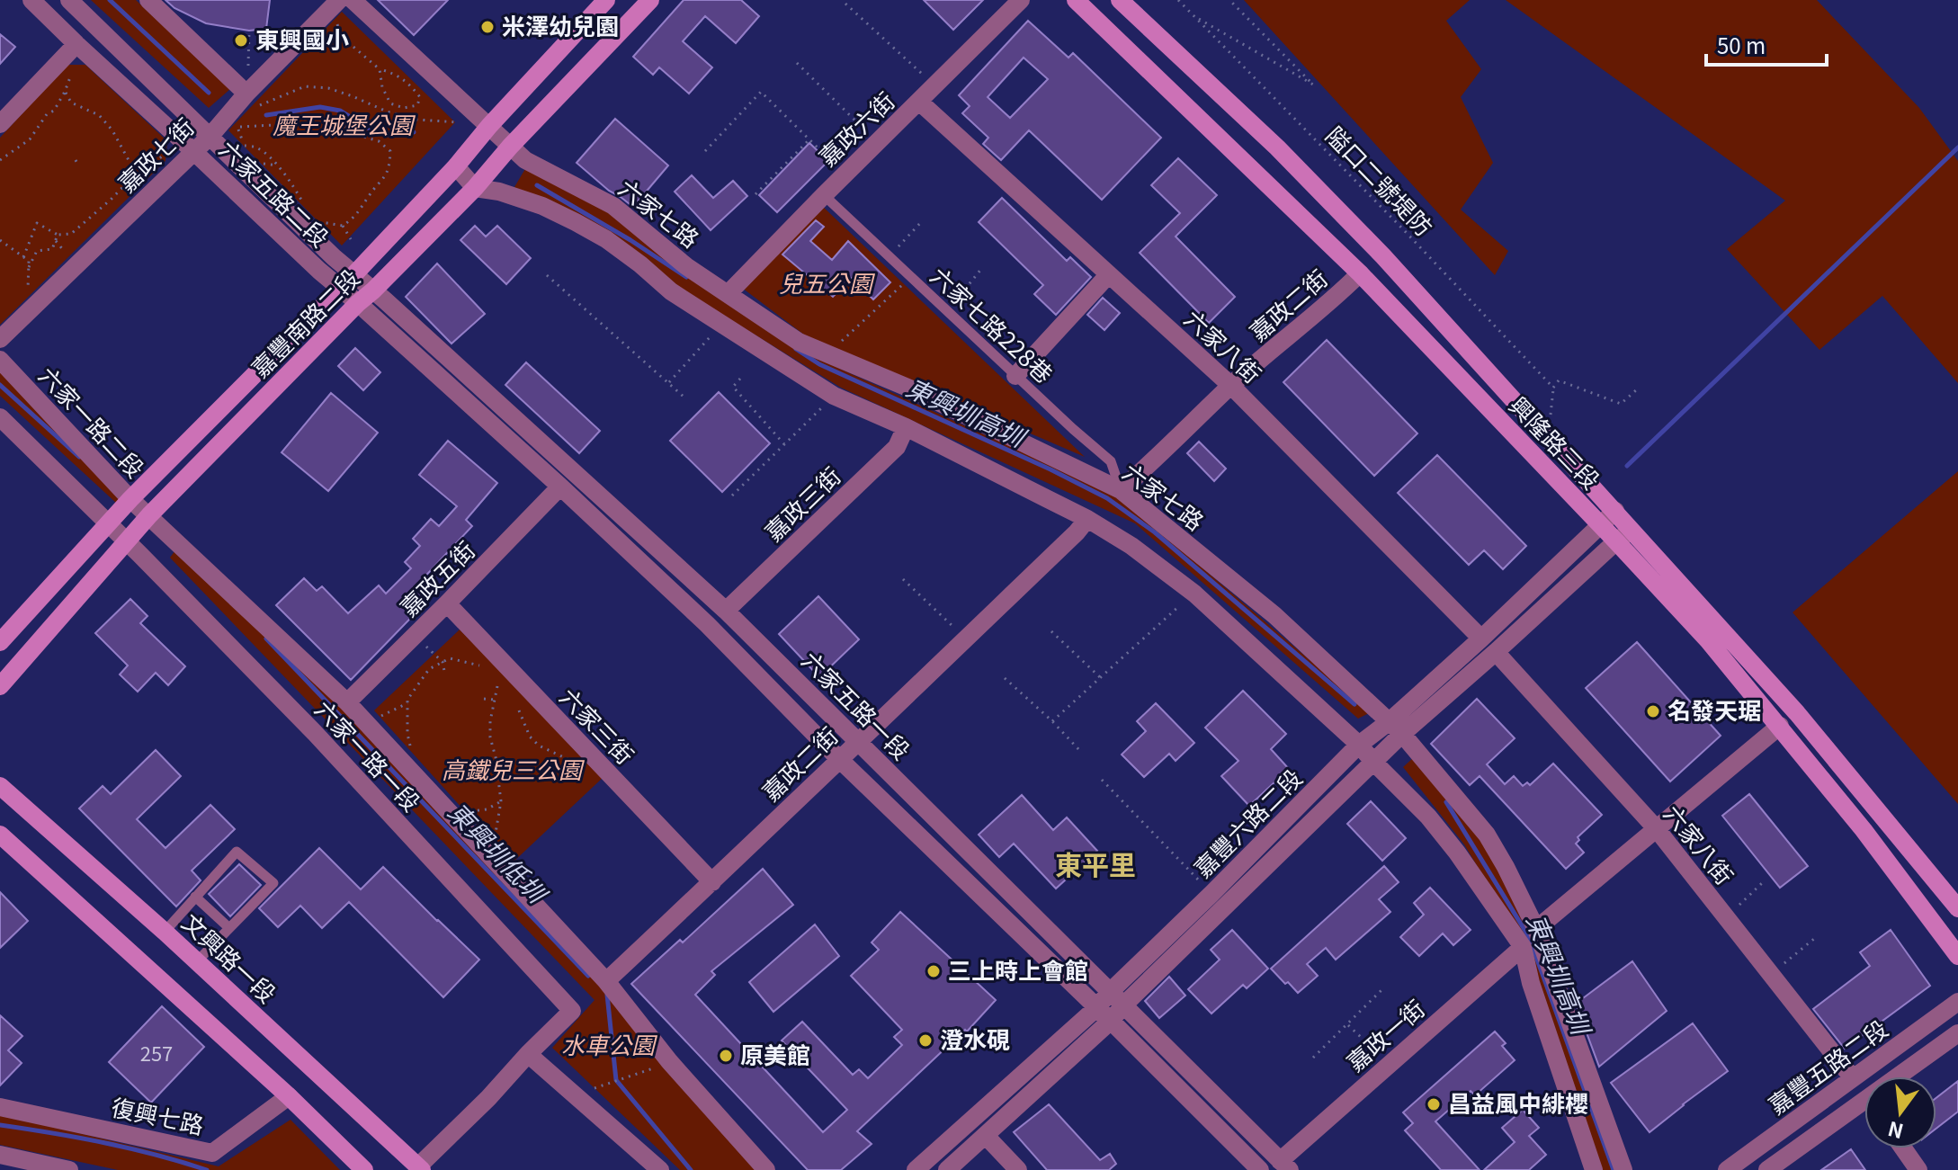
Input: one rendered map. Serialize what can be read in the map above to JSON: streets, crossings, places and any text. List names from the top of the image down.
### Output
{
  "streets": {
    "street": [
      "嘉政六街",
      "嘉政七街",
      "六家五路二段",
      "六家七路",
      "嘉政二街",
      "嘉豐南路二段",
      "六家八街",
      "六家一路二段",
      "興隆路三段",
      "嘉政三街",
      "嘉政五街",
      "六家五路一段",
      "六家三街",
      "六家一路一段",
      "嘉豐六路二段",
      "文興路一段",
      "嘉政一街",
      "嘉豐五路二段",
      "復興七路"
    ],
    "lane": ["六家七路228巷"],
    "path": ["隘口二號堤防"]
  },
  "crossings": [
    ["嘉政六街", "六家七路"],
    ["嘉政六街", "六家七路228巷"],
    ["嘉政六街", "六家八街"],
    ["嘉政七街", "六家五路二段"],
    ["六家五路二段", "嘉豐南路二段"],
    ["六家五路二段", "六家五路一段"],
    ["六家七路", "嘉政二街"],
    ["六家七路", "嘉豐南路二段"],
    ["六家七路", "六家七路228巷"],
    ["六家七路", "嘉豐六路二段"],
    ["嘉政二街", "六家七路228巷"],
    ["嘉政二街", "六家八街"],
    ["嘉政二街", "興隆路三段"],
    ["嘉政二街", "六家五路一段"],
    ["嘉政二街", "六家三街"],
    ["嘉政二街", "六家一路一段"],
    ["嘉豐南路二段", "六家一路二段"],
    ["嘉豐南路二段", "六家五路一段"],
    ["嘉豐南路二段", "六家一路一段"],
    ["六家八街", "嘉豐六路二段"],
    ["六家八街", "嘉豐五路二段"],
    ["六家一路二段", "六家一路一段"],
    ["興隆路三段", "嘉豐六路二段"],
    ["嘉政三街", "六家五路一段"],
    ["嘉政五街", "六家五路一段"],
    ["嘉政五街", "六家三街"],
    ["嘉政五街", "六家一路一段"],
    ["六家五路一段", "嘉豐六路二段"],
    ["六家五路一段", "嘉政一街"]
  ],
  "districts": ["東平里"],
  "water": ["東興圳高圳", "東興圳低圳"],
  "parks": [
    "魔王城堡公園",
    "兒五公園",
    "高鐵兒三公園",
    "水車公園"
  ],
  "places": [
    "米澤幼兒園",
    "東興國小",
    "名發天琚",
    "三上時上會館",
    "澄水硯",
    "原美館",
    "昌益風中緋櫻"
  ],
  "house_numbers": ["257"],
  "scale_bar": "50 m",
  "north": "bottom"
}
